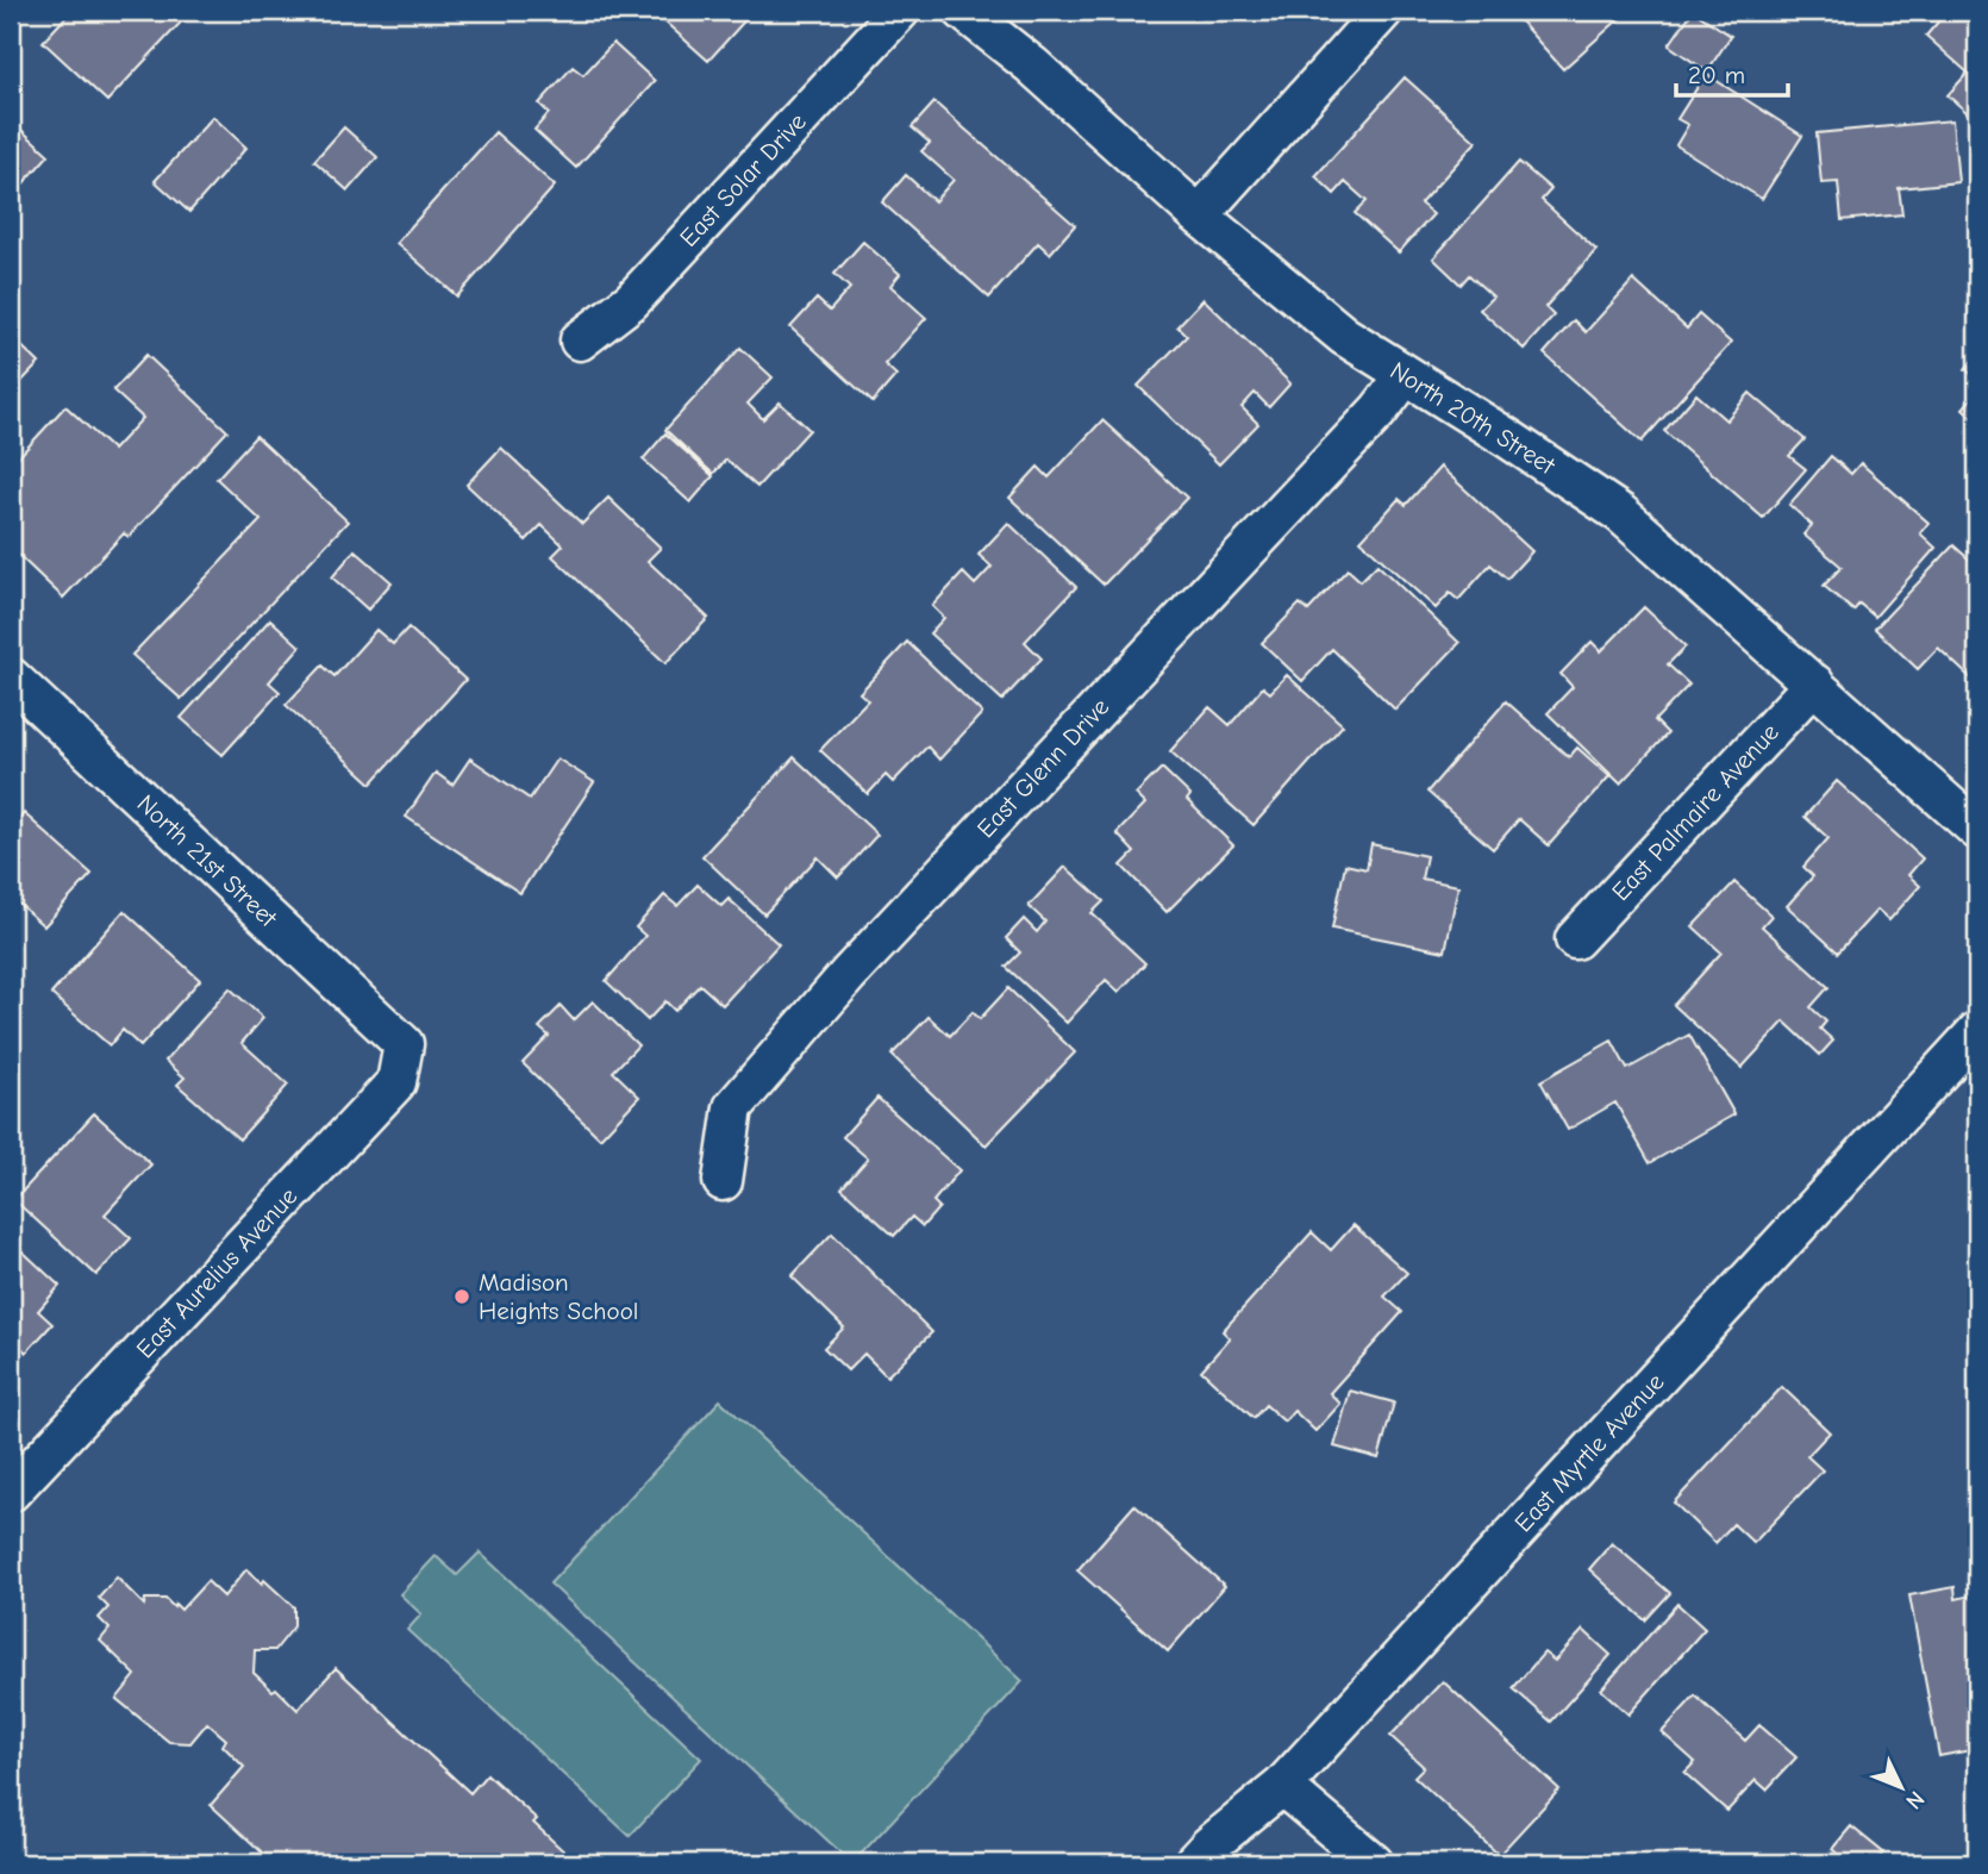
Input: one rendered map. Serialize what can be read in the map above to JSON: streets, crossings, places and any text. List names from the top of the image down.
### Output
{
  "streets": {
    "street": [
      "East Solar Drive",
      "North 20th Street",
      "East Glenn Drive",
      "East Palmaire Avenue",
      "North 21st Street",
      "East Aurelius Avenue",
      "East Myrtle Avenue"
    ]
  },
  "crossings": [
    ["North 20th Street", "East Glenn Drive"],
    ["North 20th Street", "East Palmaire Avenue"],
    ["North 21st Street", "East Aurelius Avenue"]
  ],
  "places": ["Madison Heights School"],
  "scale_bar": "20 m",
  "north": "bottom right"
}
